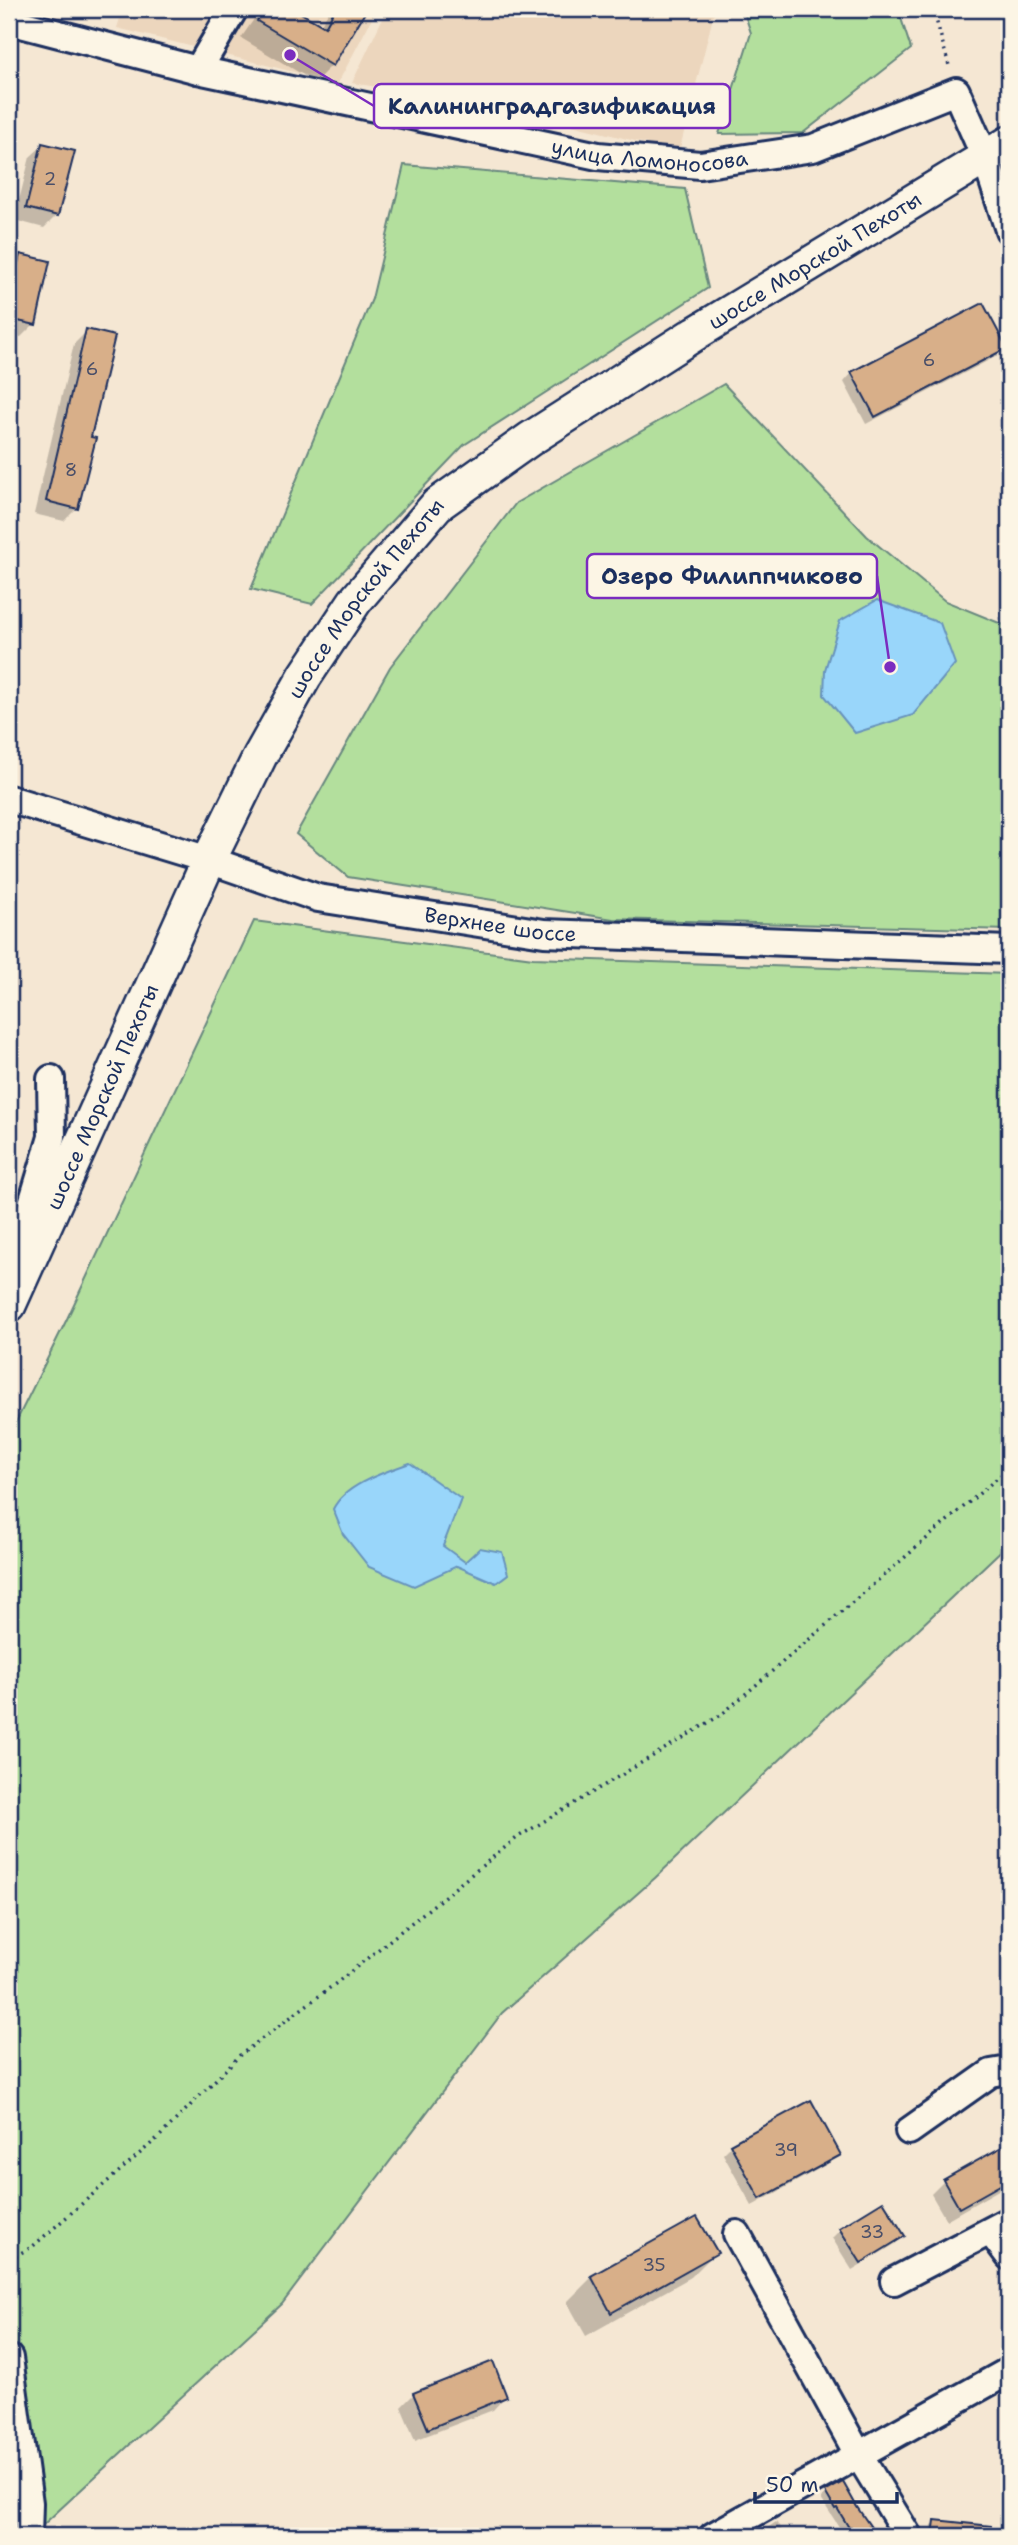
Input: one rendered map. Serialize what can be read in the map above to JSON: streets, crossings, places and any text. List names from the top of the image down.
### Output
{
  "streets": {
    "main road": ["шоссе Морской Пехоты"],
    "street": ["улица Ломоносова", "Верхнее шоссе"]
  },
  "crossings": [
    ["шоссе Морской Пехоты", "Верхнее шоссе"]
  ],
  "places": ["Калининградгазификация", "Озеро Филиппчиково"],
  "house_numbers": [
    "2",
    "6",
    "6",
    "8",
    "39",
    "33",
    "35"
  ],
  "scale_bar": "50 m"
}
